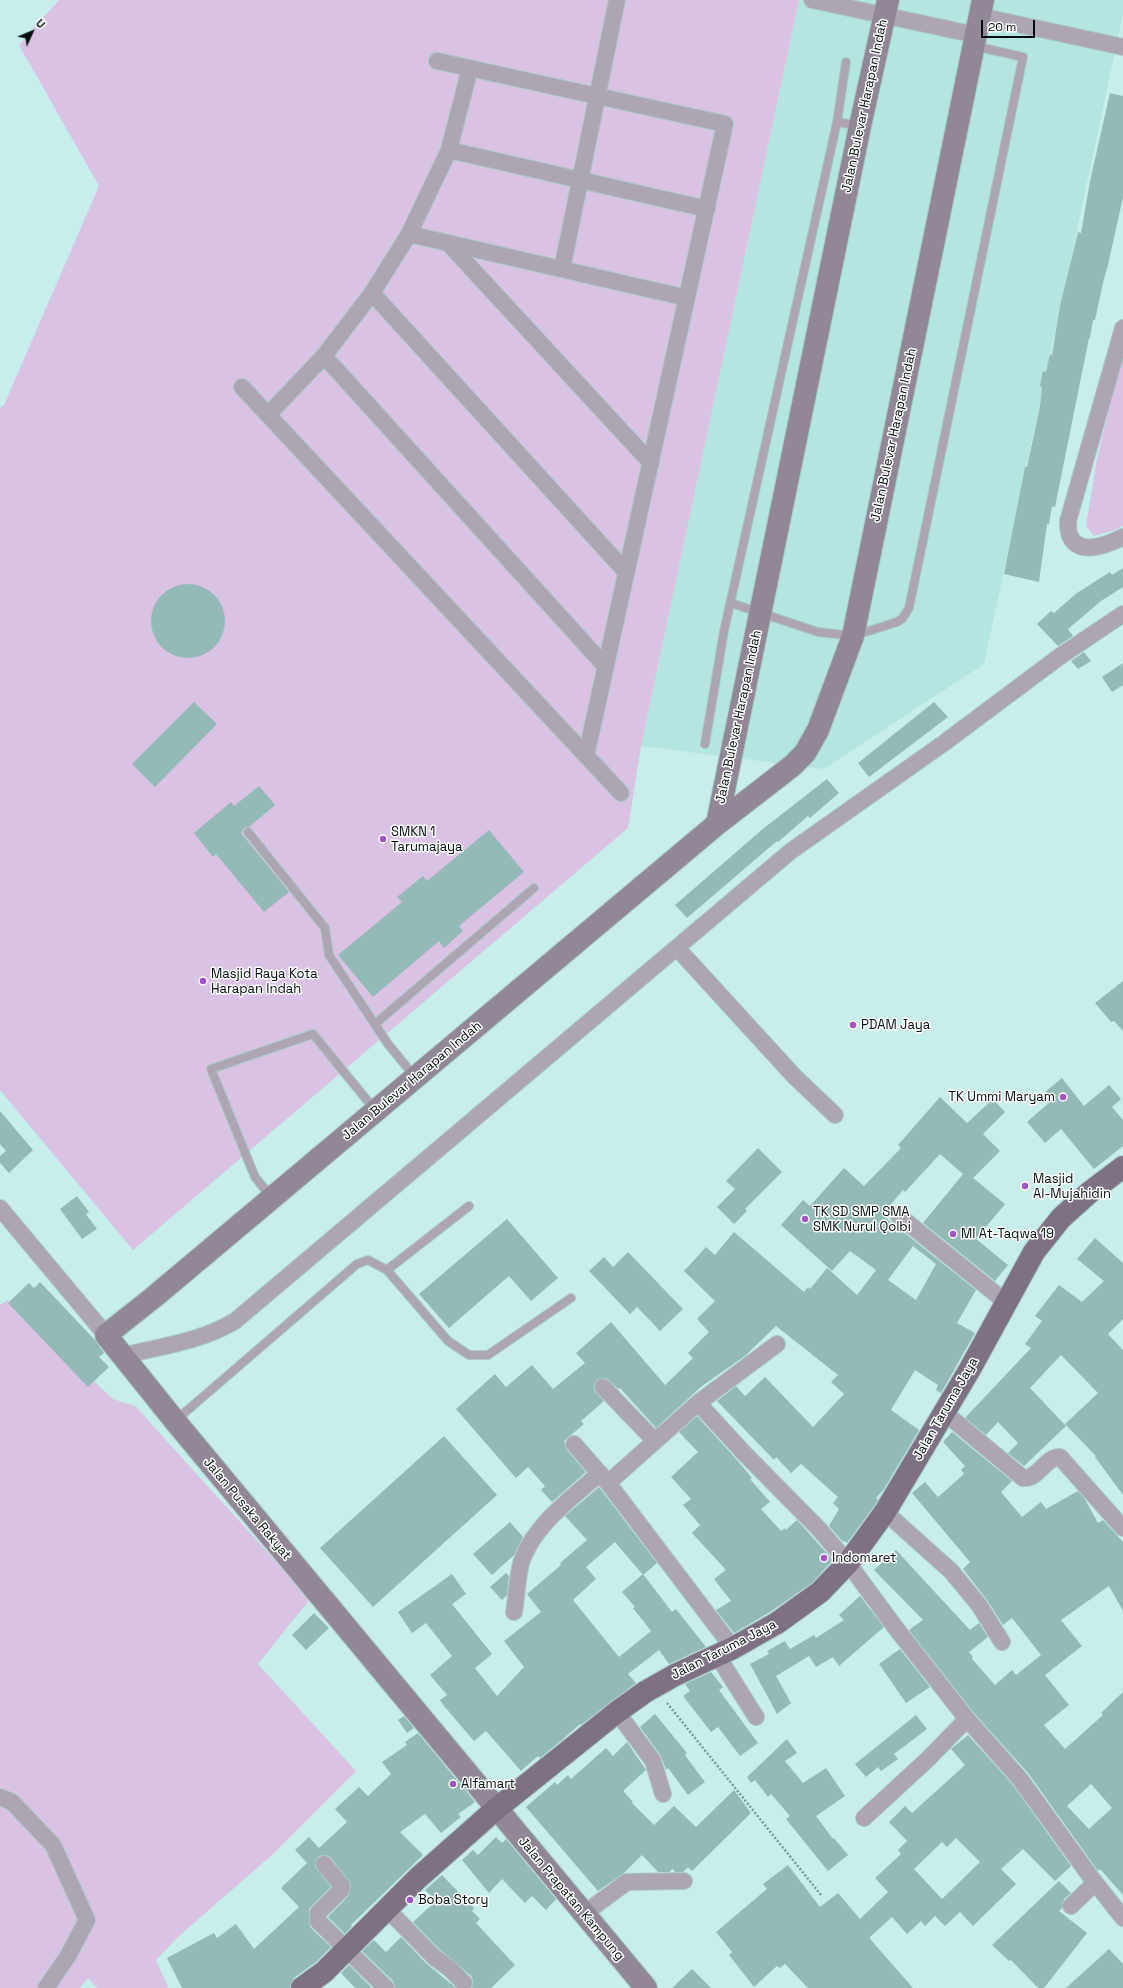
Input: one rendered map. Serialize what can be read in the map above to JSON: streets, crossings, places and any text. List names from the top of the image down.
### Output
{
  "streets": {
    "main road": ["Jalan Taruma Jaya"],
    "street": ["Jalan Bulevar Harapan Indah", "Jalan Pusaka Rakyat", "Jalan Prapatan Kampung"]
  },
  "crossings": [
    ["Jalan Bulevar Harapan Indah", "Jalan Pusaka Rakyat"],
    ["Jalan Taruma Jaya", "Jalan Pusaka Rakyat"],
    ["Jalan Taruma Jaya", "Jalan Prapatan Kampung"],
    ["Jalan Pusaka Rakyat", "Jalan Prapatan Kampung"]
  ],
  "places": [
    "SMKN 1 Tarumajaya",
    "Masjid Raya Kota Harapan Indah",
    "PDAM Jaya",
    "TK Ummi Maryam",
    "Masjid Al-Mujahidin",
    "TK SD SMP SMA SMK Nurul Qolbi",
    "MI At-Taqwa 19",
    "Indomaret",
    "Alfamart",
    "Boba Story"
  ],
  "scale_bar": "20 m",
  "north": "top right"
}
